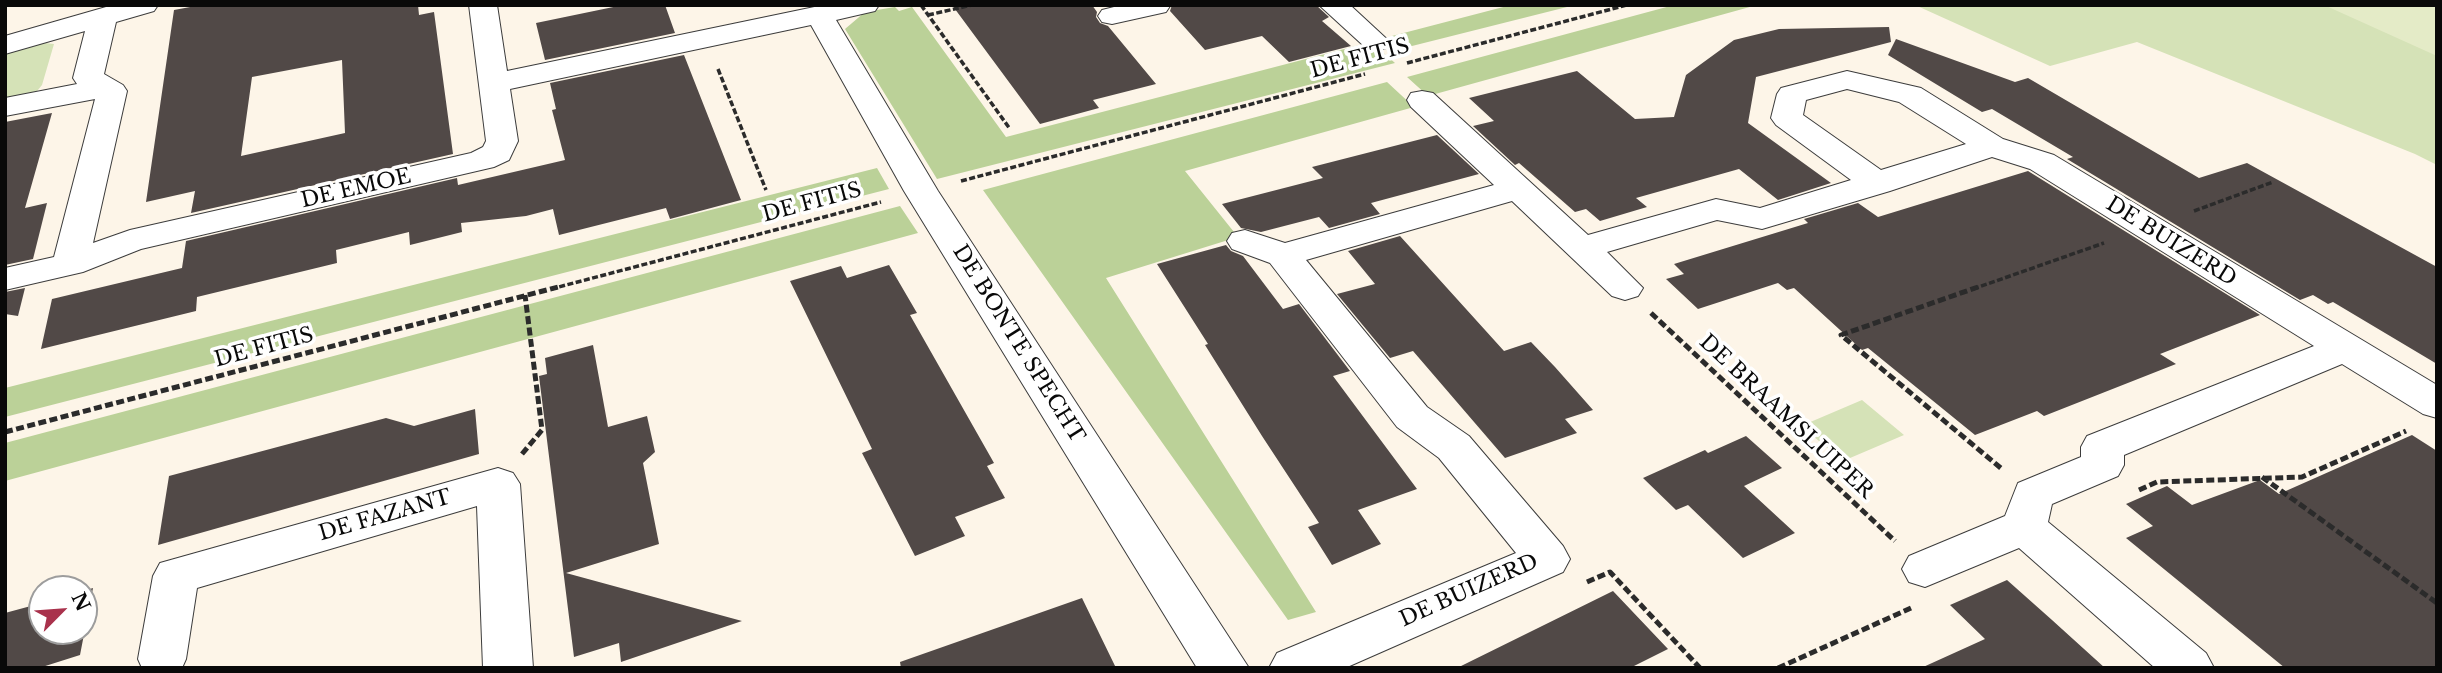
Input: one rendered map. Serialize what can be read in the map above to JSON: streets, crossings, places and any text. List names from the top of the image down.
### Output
{
  "streets": {
    "street": [
      "DE EMOE",
      "DE BUIZERD",
      "DE BONTE SPECHT",
      "DE FAZANT"
    ],
    "path": ["DE FITIS", "DE BRAAMSLUIPER"]
  },
  "crossings": [
    ["DE FITIS", "DE BONTE SPECHT"]
  ],
  "north": "top right"
}
